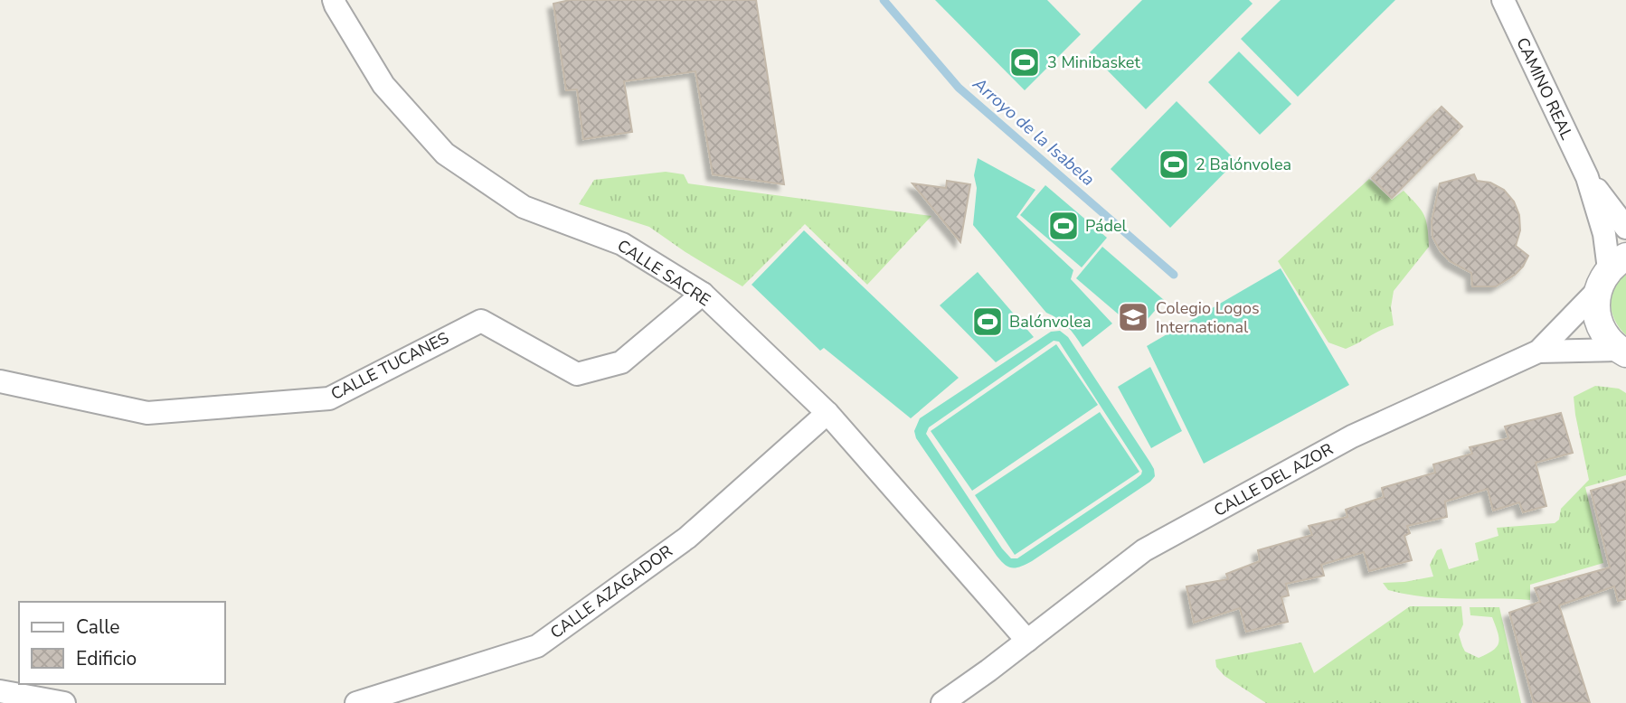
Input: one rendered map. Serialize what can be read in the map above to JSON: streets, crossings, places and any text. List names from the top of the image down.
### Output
{
  "streets": {
    "street": [
      "CAMINO REAL",
      "CALLE SACRE",
      "CALLE TUCANES",
      "CALLE DEL AZOR",
      "CALLE AZAGADOR"
    ]
  },
  "crossings": [
    ["CAMINO REAL", "CALLE DEL AZOR"],
    ["CALLE SACRE", "CALLE TUCANES"],
    ["CALLE SACRE", "CALLE DEL AZOR"],
    ["CALLE SACRE", "CALLE AZAGADOR"]
  ],
  "water": ["Arroyo de la Isabela"],
  "places": {
    "sports": [
      "3 Minibasket",
      "2 Balónvolea",
      "Pádel",
      "Balónvolea"
    ],
    "school or university": ["Colegio Logos International"]
  },
  "legend": ["Calle", "Edificio"]
}
